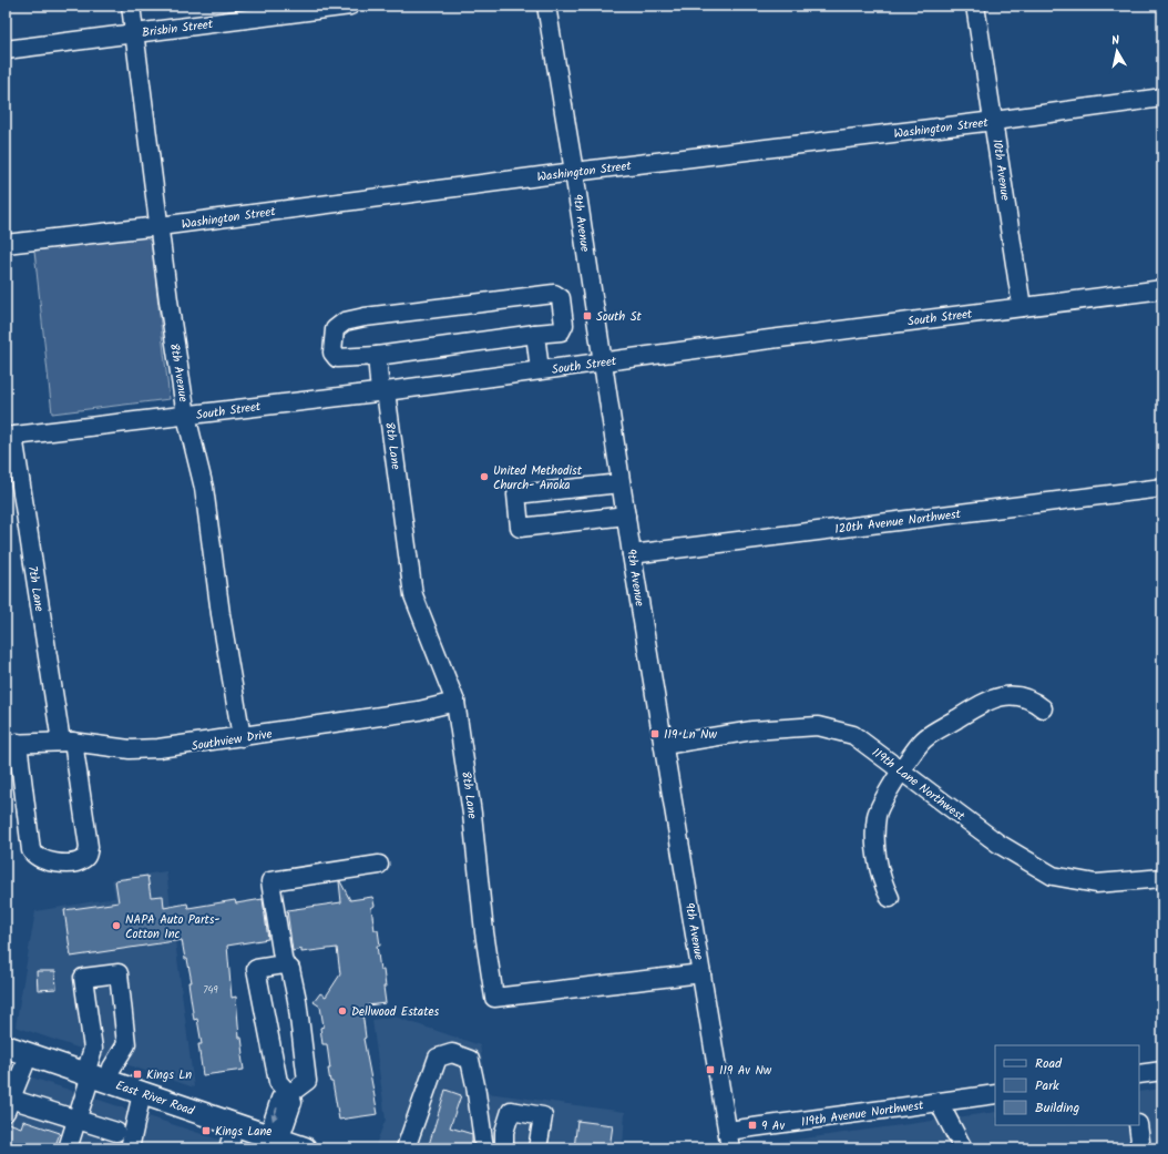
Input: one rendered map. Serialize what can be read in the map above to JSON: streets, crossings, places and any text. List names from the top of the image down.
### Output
{
  "streets": {
    "main road": ["East River Road"],
    "street": [
      "Brisbin Street",
      "Washington Street",
      "10th Avenue",
      "9th Avenue",
      "South Street",
      "8th Avenue",
      "8th Lane",
      "120th Avenue Northwest",
      "7th Lane",
      "Southview Drive",
      "119th Lane Northwest",
      "119th Avenue Northwest"
    ]
  },
  "crossings": [
    ["Brisbin Street", "8th Avenue"],
    ["Washington Street", "10th Avenue"],
    ["Washington Street", "9th Avenue"],
    ["Washington Street", "8th Avenue"],
    ["10th Avenue", "South Street"],
    ["9th Avenue", "South Street"],
    ["9th Avenue", "8th Lane"],
    ["9th Avenue", "120th Avenue Northwest"],
    ["9th Avenue", "119th Lane Northwest"],
    ["9th Avenue", "119th Avenue Northwest"],
    ["South Street", "8th Avenue"],
    ["South Street", "8th Lane"],
    ["South Street", "7th Lane"],
    ["8th Avenue", "Southview Drive"],
    ["8th Lane", "Southview Drive"],
    ["7th Lane", "Southview Drive"]
  ],
  "places": {
    "transit": [
      "South St",
      "119 Ln Nw",
      "119 Av Nw",
      "Kings Ln",
      "9 Av",
      "Kings Lane"
    ],
    "other": ["United Methodist Church- Anoka", "NAPA Auto Parts- Cotton Inc", "Dellwood Estates"]
  },
  "house_numbers": ["749"],
  "legend": ["Road", "Park", "Building"],
  "north": "top"
}
